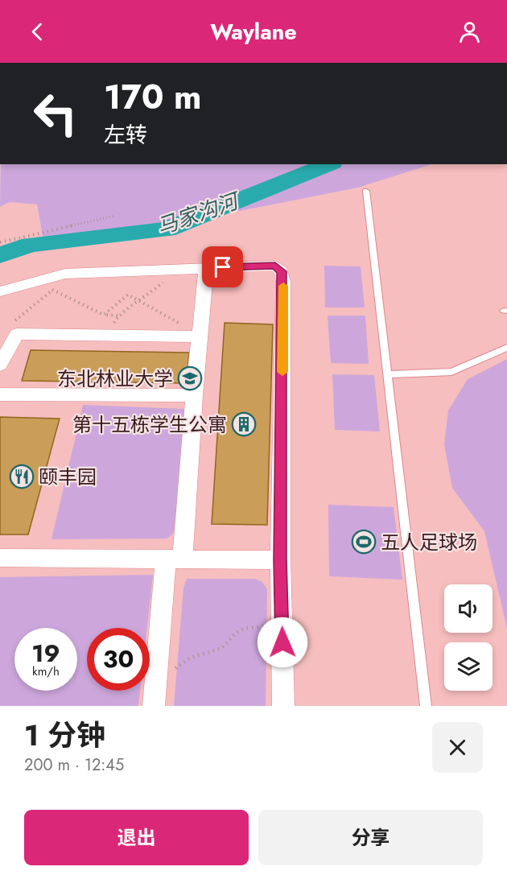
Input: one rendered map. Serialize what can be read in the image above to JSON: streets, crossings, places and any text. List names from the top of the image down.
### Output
{
  "water": ["马家沟河"],
  "places": {
    "school or university": ["东北林业大学"],
    "building": ["第十五栋学生公寓"],
    "restaurant": ["颐丰园"],
    "sports": ["五人足球场"]
  },
  "page": {
    "header": "Waylane",
    "turn": ["170 m", "左转"],
    "speed": "19 km/h",
    "limit": "30",
    "heading": ["1 分钟", "200 m · 12:45"],
    "buttons": ["退出", "分享"]
  }
}
